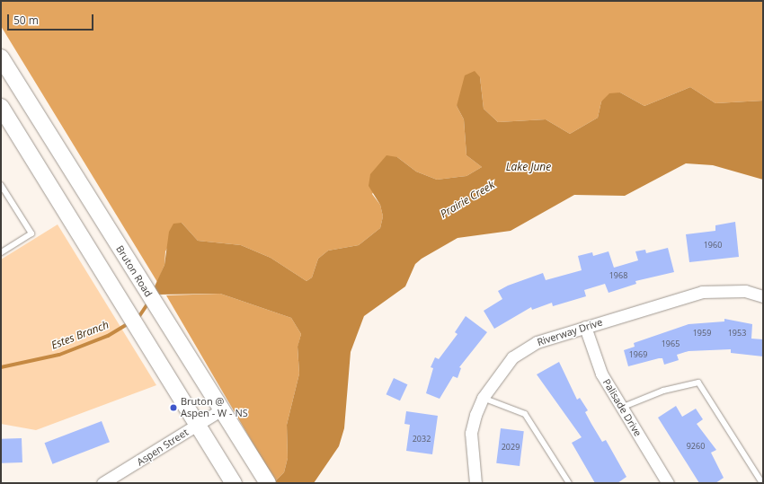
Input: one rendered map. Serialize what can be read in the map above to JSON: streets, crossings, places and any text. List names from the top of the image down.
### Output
{
  "streets": {
    "main road": ["Bruton Road"],
    "street": ["Riverway Drive", "Palisade Drive", "Aspen Street"]
  },
  "crossings": [
    ["Bruton Road", "Aspen Street"],
    ["Riverway Drive", "Palisade Drive"]
  ],
  "water": ["Lake June", "Prairie Creek", "Estes Branch"],
  "places": ["Bruton @ Aspen - W - NS"],
  "house_numbers": [
    "1960",
    "1968",
    "1959",
    "1953",
    "1965",
    "1969",
    "2032",
    "9260",
    "2029"
  ],
  "scale_bar": "50 m"
}
